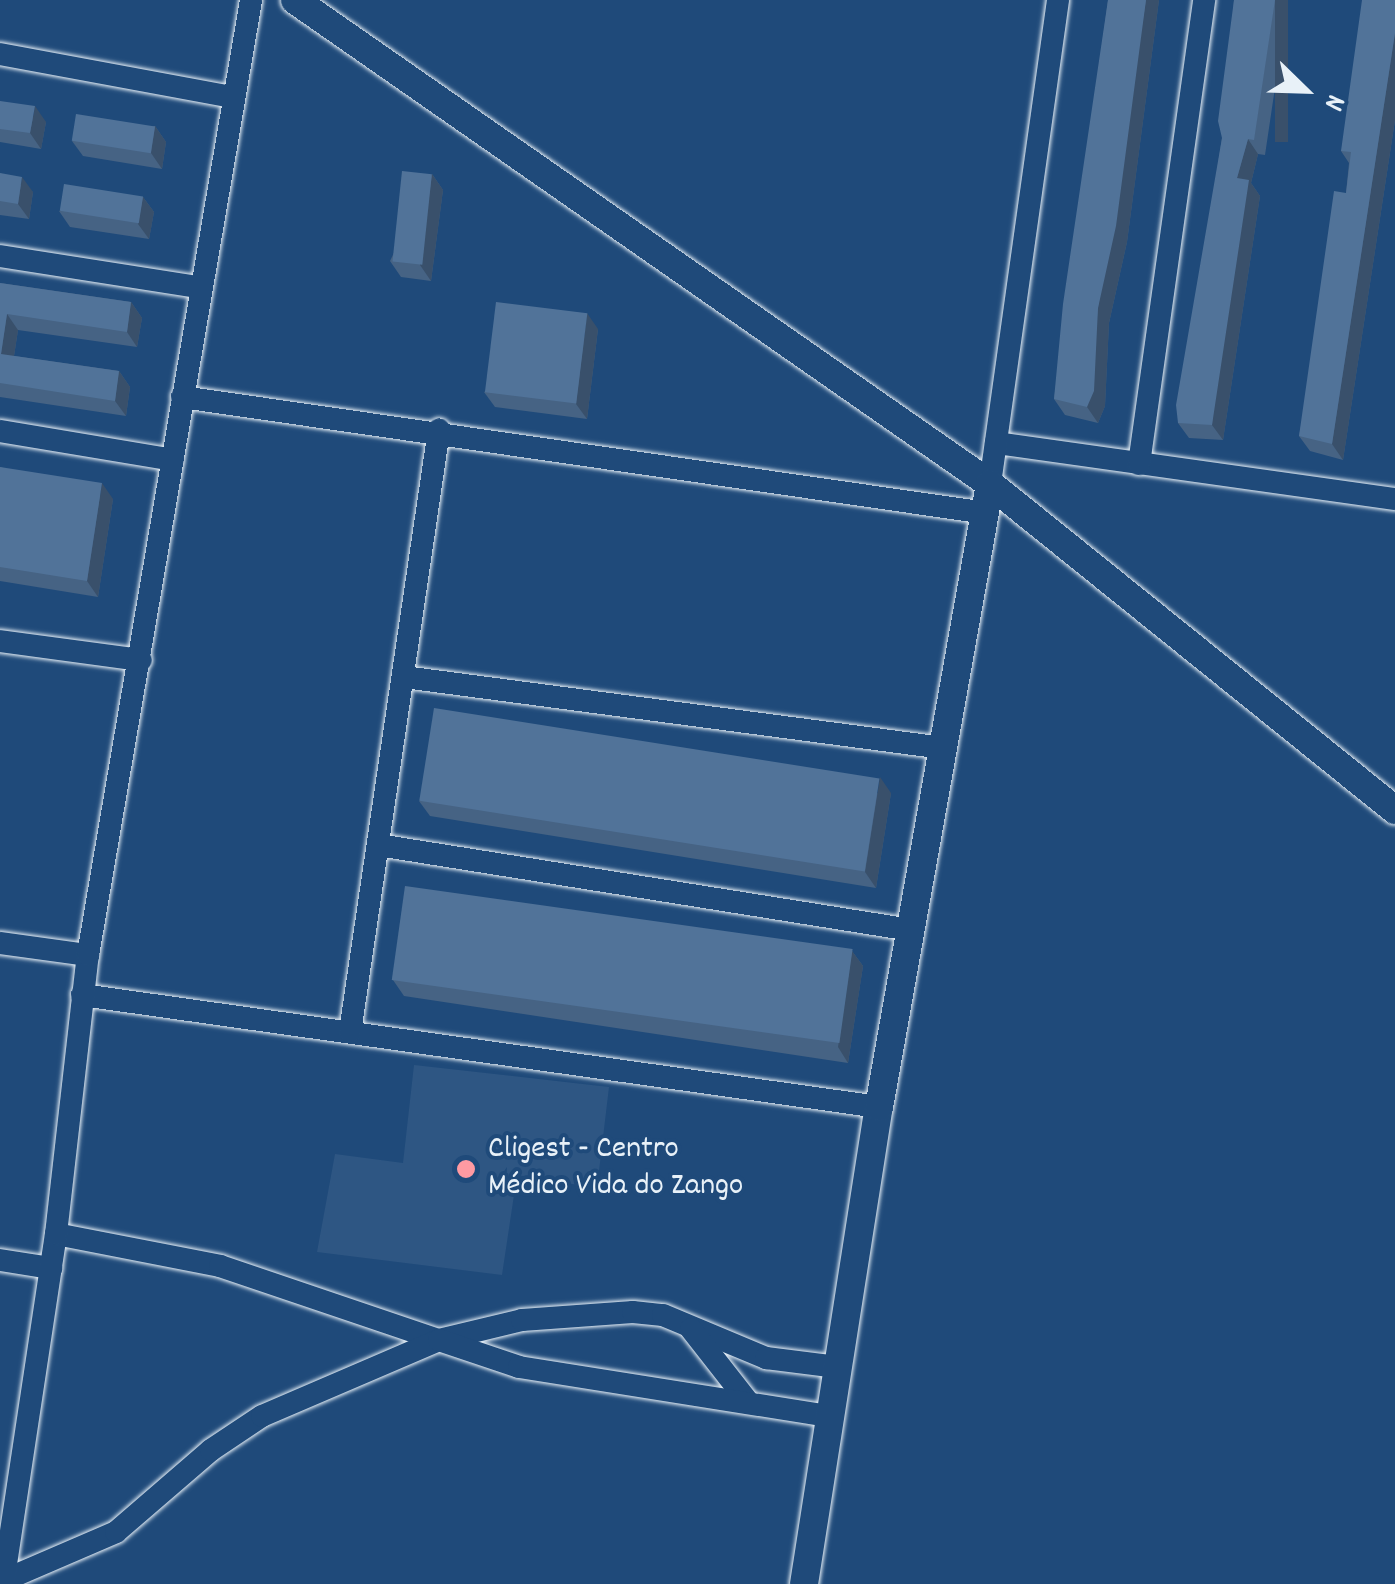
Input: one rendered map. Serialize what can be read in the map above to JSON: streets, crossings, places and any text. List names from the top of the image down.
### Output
{
  "places": ["Cligest - Centro Médico Vida do Zango"],
  "north": "bottom right"
}
